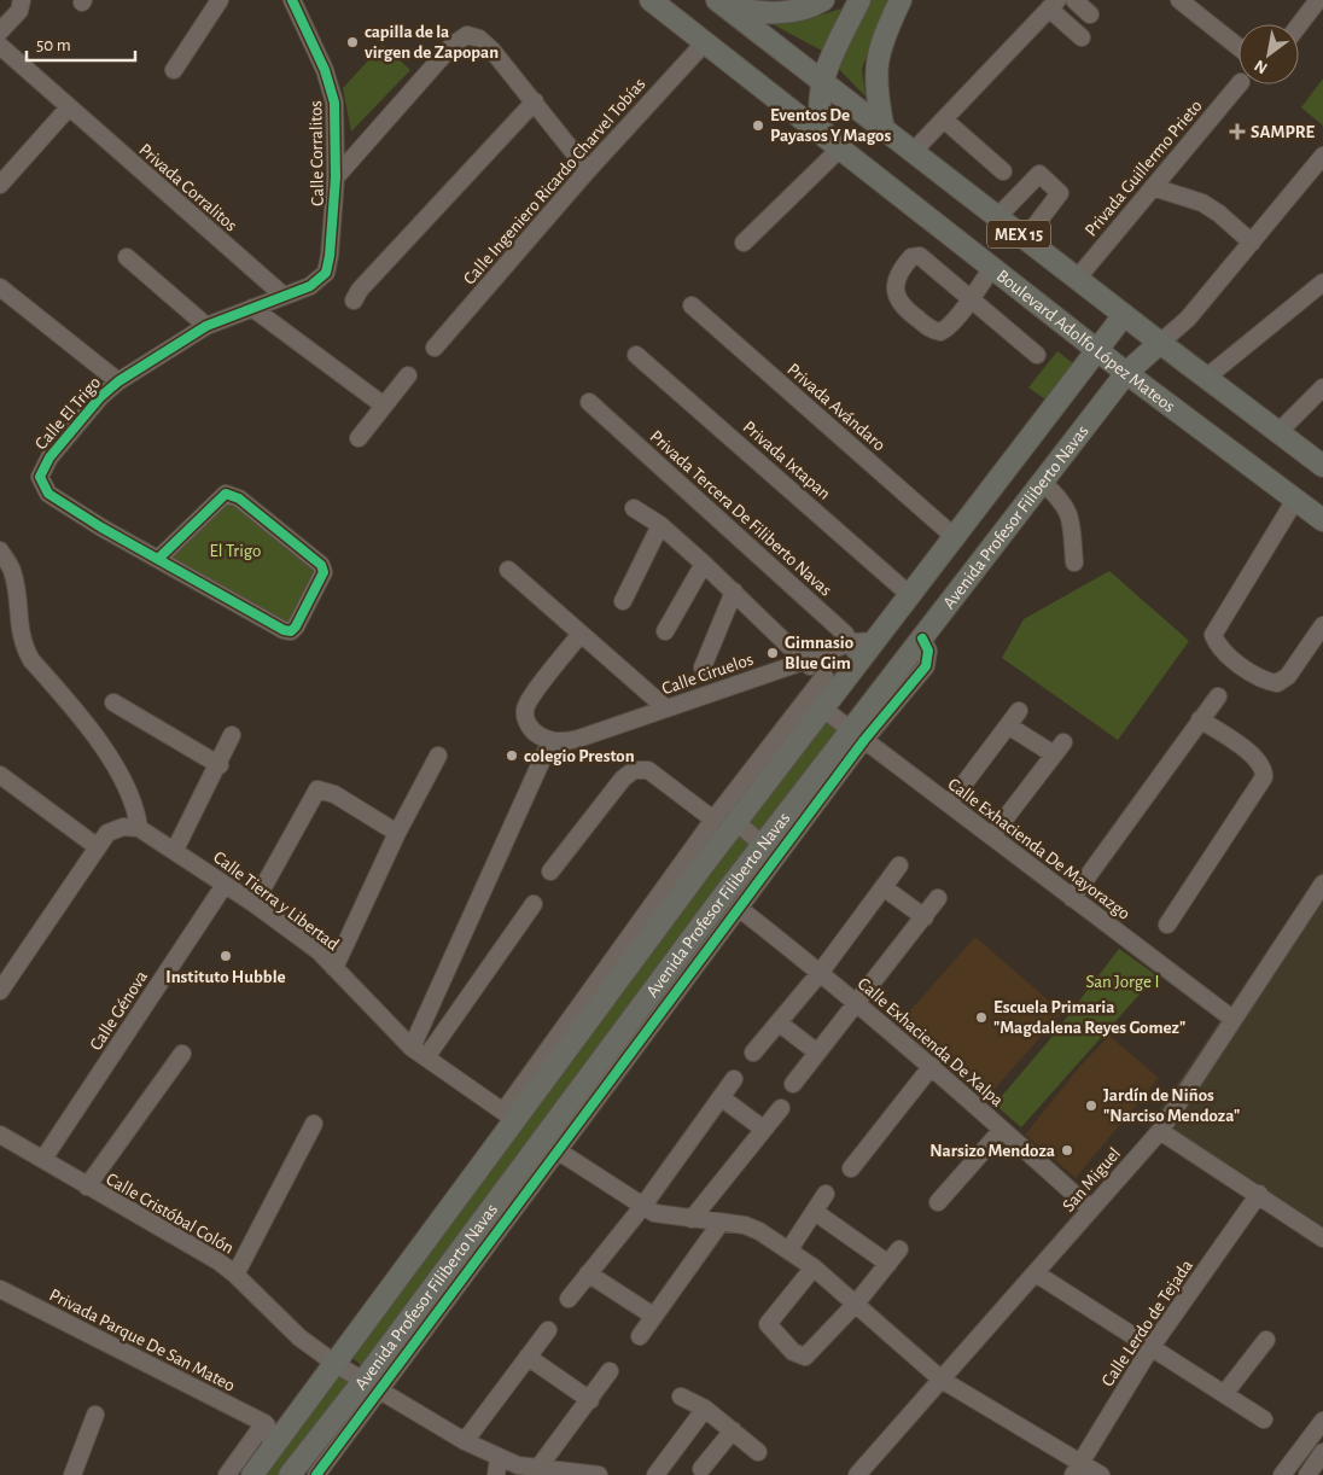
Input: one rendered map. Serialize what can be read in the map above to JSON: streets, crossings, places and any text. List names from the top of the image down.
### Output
{
  "streets": {
    "main road": ["MEX 15", "Boulevard Adolfo López Mateos", "Avenida Profesor Filiberto Navas"],
    "street": [
      "Calle Corralitos",
      "Privada Guillermo Prieto",
      "Calle Ingeniero Ricardo Charvel Tobías",
      "Privada Corralitos",
      "Privada Avándaro",
      "Calle El Trigo",
      "Privada Ixtapan",
      "Privada Tercera De Filiberto Navas",
      "Calle Ciruelos",
      "Calle Exhacienda De Mayorazgo",
      "Calle Tierra y Libertad",
      "Calle Génova",
      "Calle Exhacienda De Xalpa",
      "San Miguel",
      "Calle Cristóbal Colón",
      "Calle Lerdo de Tejada",
      "Privada Parque De San Mateo"
    ]
  },
  "crossings": [
    ["Calle Corralitos", "Calle El Trigo"],
    ["Privada Guillermo Prieto", "MEX 15"],
    ["Calle Ingeniero Ricardo Charvel Tobías", "Boulevard Adolfo López Mateos"],
    ["Privada Corralitos", "Calle El Trigo"],
    ["MEX 15", "Avenida Profesor Filiberto Navas"],
    ["Boulevard Adolfo López Mateos", "Avenida Profesor Filiberto Navas"],
    ["Privada Avándaro", "Avenida Profesor Filiberto Navas"],
    ["Privada Ixtapan", "Avenida Profesor Filiberto Navas"],
    ["Privada Tercera De Filiberto Navas", "Avenida Profesor Filiberto Navas"],
    ["Privada Tercera De Filiberto Navas", "Calle Ciruelos"],
    ["Avenida Profesor Filiberto Navas", "Calle Ciruelos"],
    ["Avenida Profesor Filiberto Navas", "Calle Exhacienda De Mayorazgo"],
    ["Avenida Profesor Filiberto Navas", "Calle Tierra y Libertad"],
    ["Avenida Profesor Filiberto Navas", "Calle Cristóbal Colón"],
    ["Calle Exhacienda De Mayorazgo", "San Miguel"],
    ["Calle Tierra y Libertad", "Calle Génova"],
    ["Calle Génova", "Calle Cristóbal Colón"],
    ["Calle Exhacienda De Xalpa", "San Miguel"]
  ],
  "parks": ["El Trigo", "San Jorge I"],
  "places": {
    "other": [
      "capilla de la virgen de Zapopan",
      "Eventos De Payasos Y Magos",
      "Gimnasio Blue Gim",
      "colegio Preston",
      "Instituto Hubble",
      "Escuela Primaria \"Magdalena Reyes Gomez\"",
      "Jardín de Niños \"Narciso Mendoza\"",
      "Narsizo Mendoza"
    ],
    "health": ["SAMPRE"]
  },
  "scale_bar": "50 m",
  "north": "bottom left"
}
